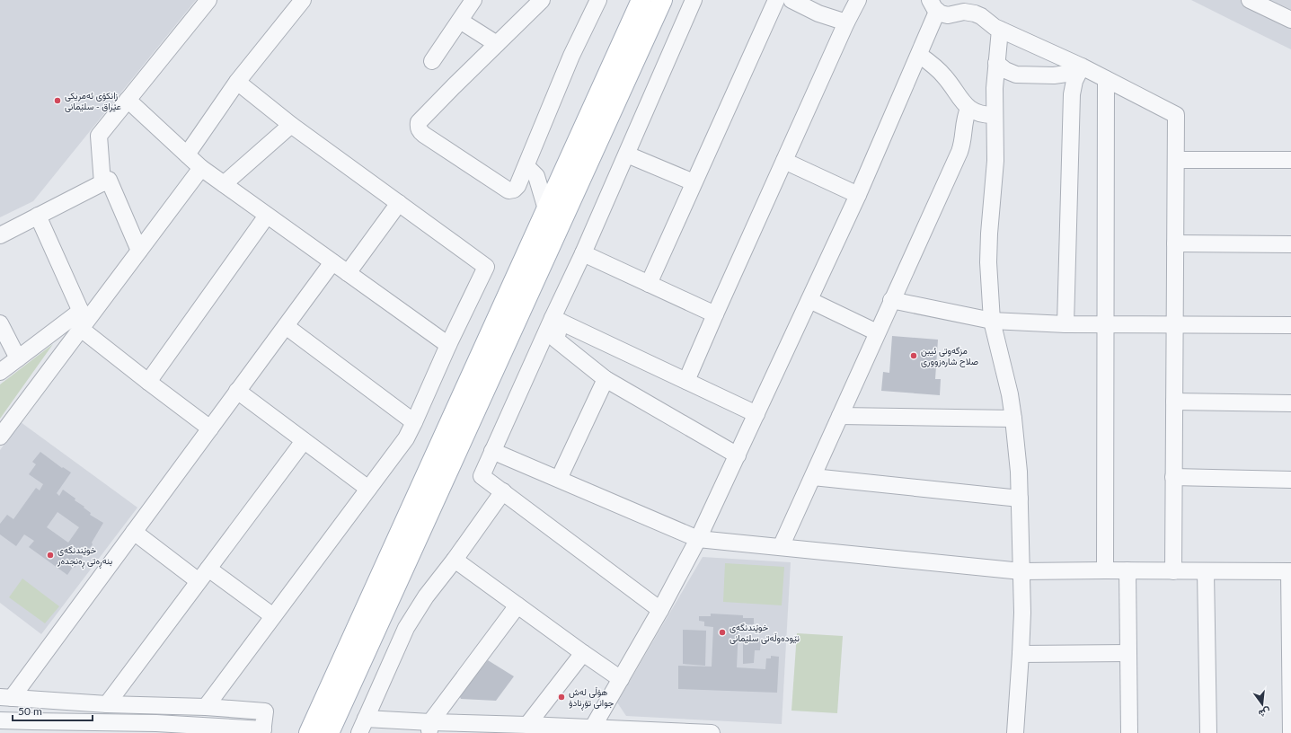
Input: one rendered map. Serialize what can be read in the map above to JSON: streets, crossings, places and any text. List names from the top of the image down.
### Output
{
  "places": [
    "زانکۆی ئەمریکی عێراق - سلێمانی",
    "مزگەوتی ئیبن صلاح شارەزووری",
    "خوێندنگەی بنەڕەتی ڕەنجدەر",
    "خوێندنگەی نێوده‌وڵه‌تی سلێمانی",
    "ھۆڵی لەش جوانی تۆڕنادۆ"
  ],
  "scale_bar": "50 m",
  "north": "bottom"
}
